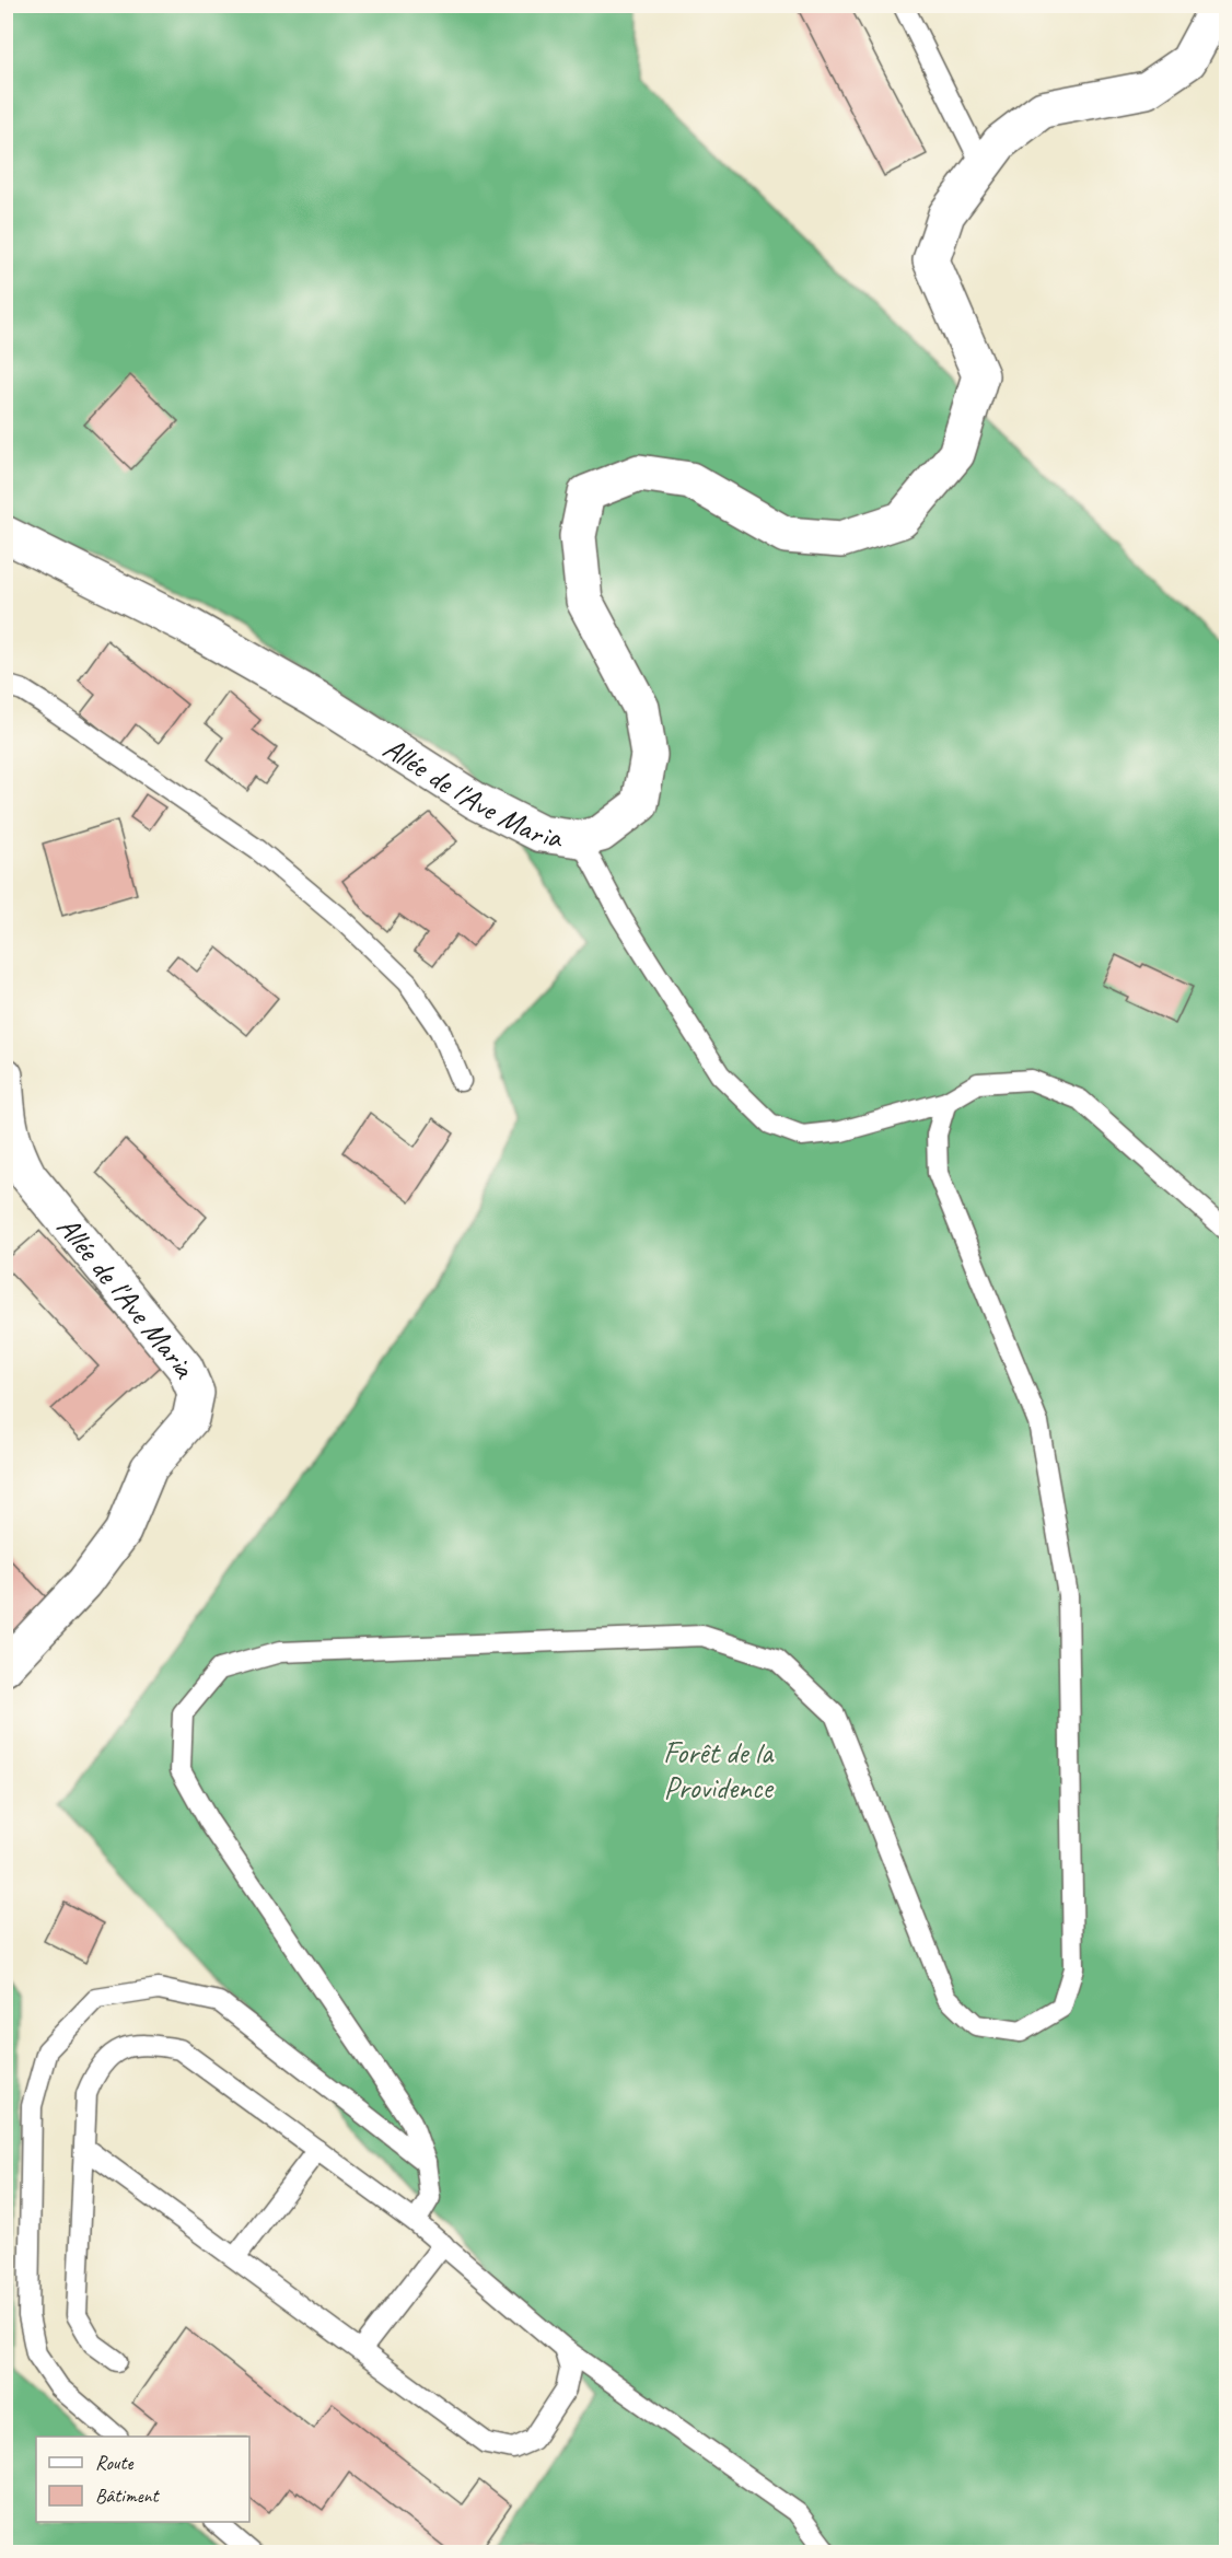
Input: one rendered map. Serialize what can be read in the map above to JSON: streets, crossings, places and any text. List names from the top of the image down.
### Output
{
  "streets": {
    "street": ["Allée de l'Ave Maria"]
  },
  "parks": ["Forêt de la Providence"],
  "legend": ["Route", "Bâtiment"]
}
